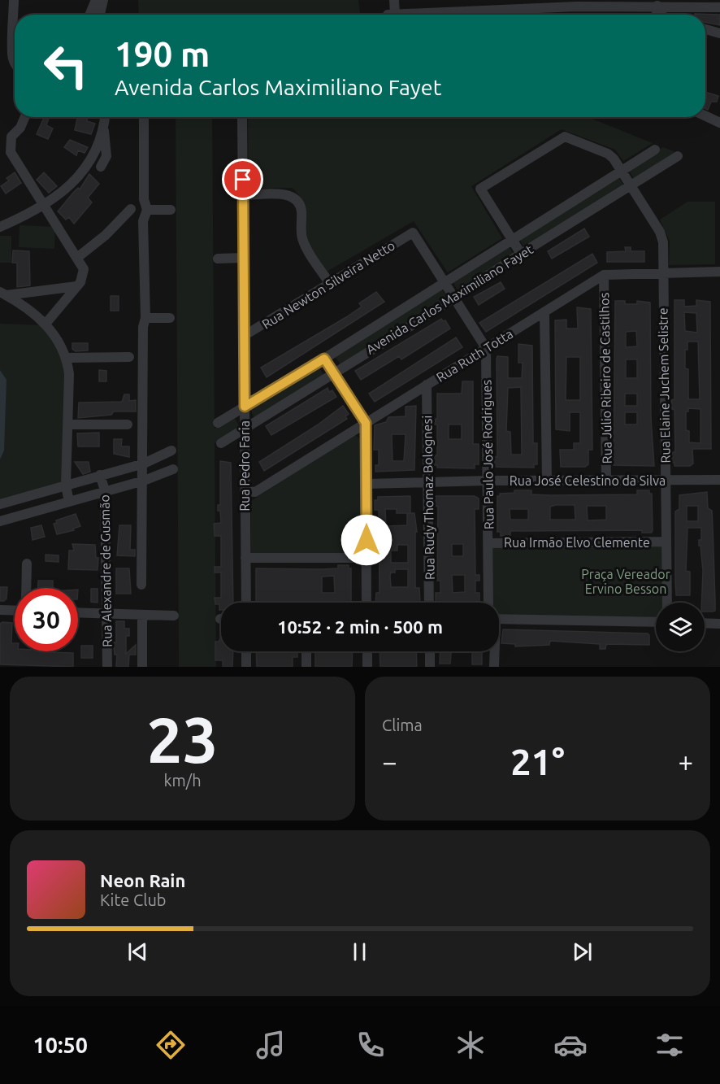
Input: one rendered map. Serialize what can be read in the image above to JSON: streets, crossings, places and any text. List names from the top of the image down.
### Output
{
  "streets": {
    "street": [
      "Rua Newton Silveira Netto",
      "Avenida Carlos Maximiliano Fayet",
      "Rua Ruth Totta",
      "Rua Júlio Ribeiro de Castilhos",
      "Rua Elaine Juchem Selistre",
      "Rua Paulo José Rodrigues",
      "Rua Pedro Faria",
      "Rua José Celestino da Silva",
      "Rua Rudy Thomaz Bolognesi",
      "Rua Irmão Elvo Clemente",
      "Rua Alexandre de Gusmão"
    ]
  },
  "crossings": [
    ["Rua Newton Silveira Netto", "Avenida Carlos Maximiliano Fayet"],
    ["Rua Newton Silveira Netto", "Rua Pedro Faria"],
    ["Avenida Carlos Maximiliano Fayet", "Rua Elaine Juchem Selistre"],
    ["Avenida Carlos Maximiliano Fayet", "Rua Pedro Faria"],
    ["Rua Ruth Totta", "Rua Júlio Ribeiro de Castilhos"],
    ["Rua Ruth Totta", "Rua Paulo José Rodrigues"],
    ["Rua Ruth Totta", "Rua Pedro Faria"],
    ["Rua Ruth Totta", "Rua Rudy Thomaz Bolognesi"],
    ["Rua Júlio Ribeiro de Castilhos", "Rua José Celestino da Silva"],
    ["Rua Elaine Juchem Selistre", "Rua José Celestino da Silva"],
    ["Rua Elaine Juchem Selistre", "Rua Irmão Elvo Clemente"],
    ["Rua Paulo José Rodrigues", "Rua José Celestino da Silva"],
    ["Rua Paulo José Rodrigues", "Rua Irmão Elvo Clemente"],
    ["Rua José Celestino da Silva", "Rua Rudy Thomaz Bolognesi"]
  ],
  "parks": ["Praça Vereador Ervino Besson"],
  "page": {
    "turn": ["190 m", "Avenida Carlos Maximiliano Fayet"],
    "limit": "30",
    "trip": "10:52 · 2 min · 500 m",
    "tile": [
      ["23", "km/h"],
      "Clima"
    ],
    "heat": ["−", "21°", "+"],
    "song": ["Neon Rain", "Kite Club"],
    "tabs": "10:50"
  }
}
